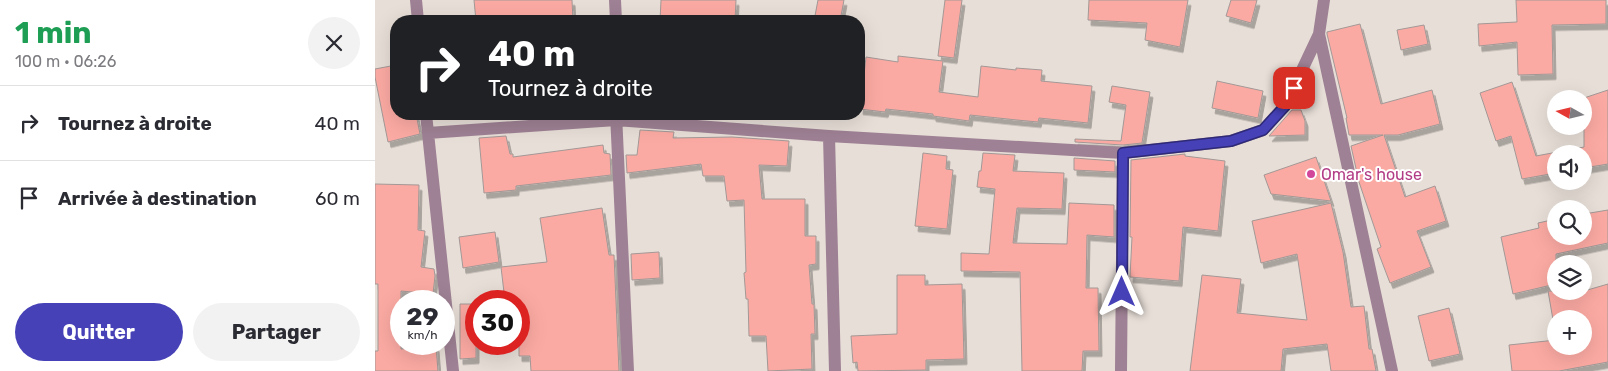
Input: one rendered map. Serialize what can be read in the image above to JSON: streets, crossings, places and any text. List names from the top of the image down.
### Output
{
  "places": ["Omar's house"],
  "north": "left",
  "page": {
    "heading": ["1 min", "100 m · 06:26"],
    "turn": ["40 m", "Tournez à droite"],
    "list": [
      {
        "name": "Tournez à droite",
        "value": "40 m"
      },
      {
        "name": "Arrivée à destination",
        "value": "60 m"
      }
    ],
    "map_buttons": "+",
    "speed": "29 km/h",
    "limit": "30",
    "buttons": ["Quitter", "Partager"]
  }
}
